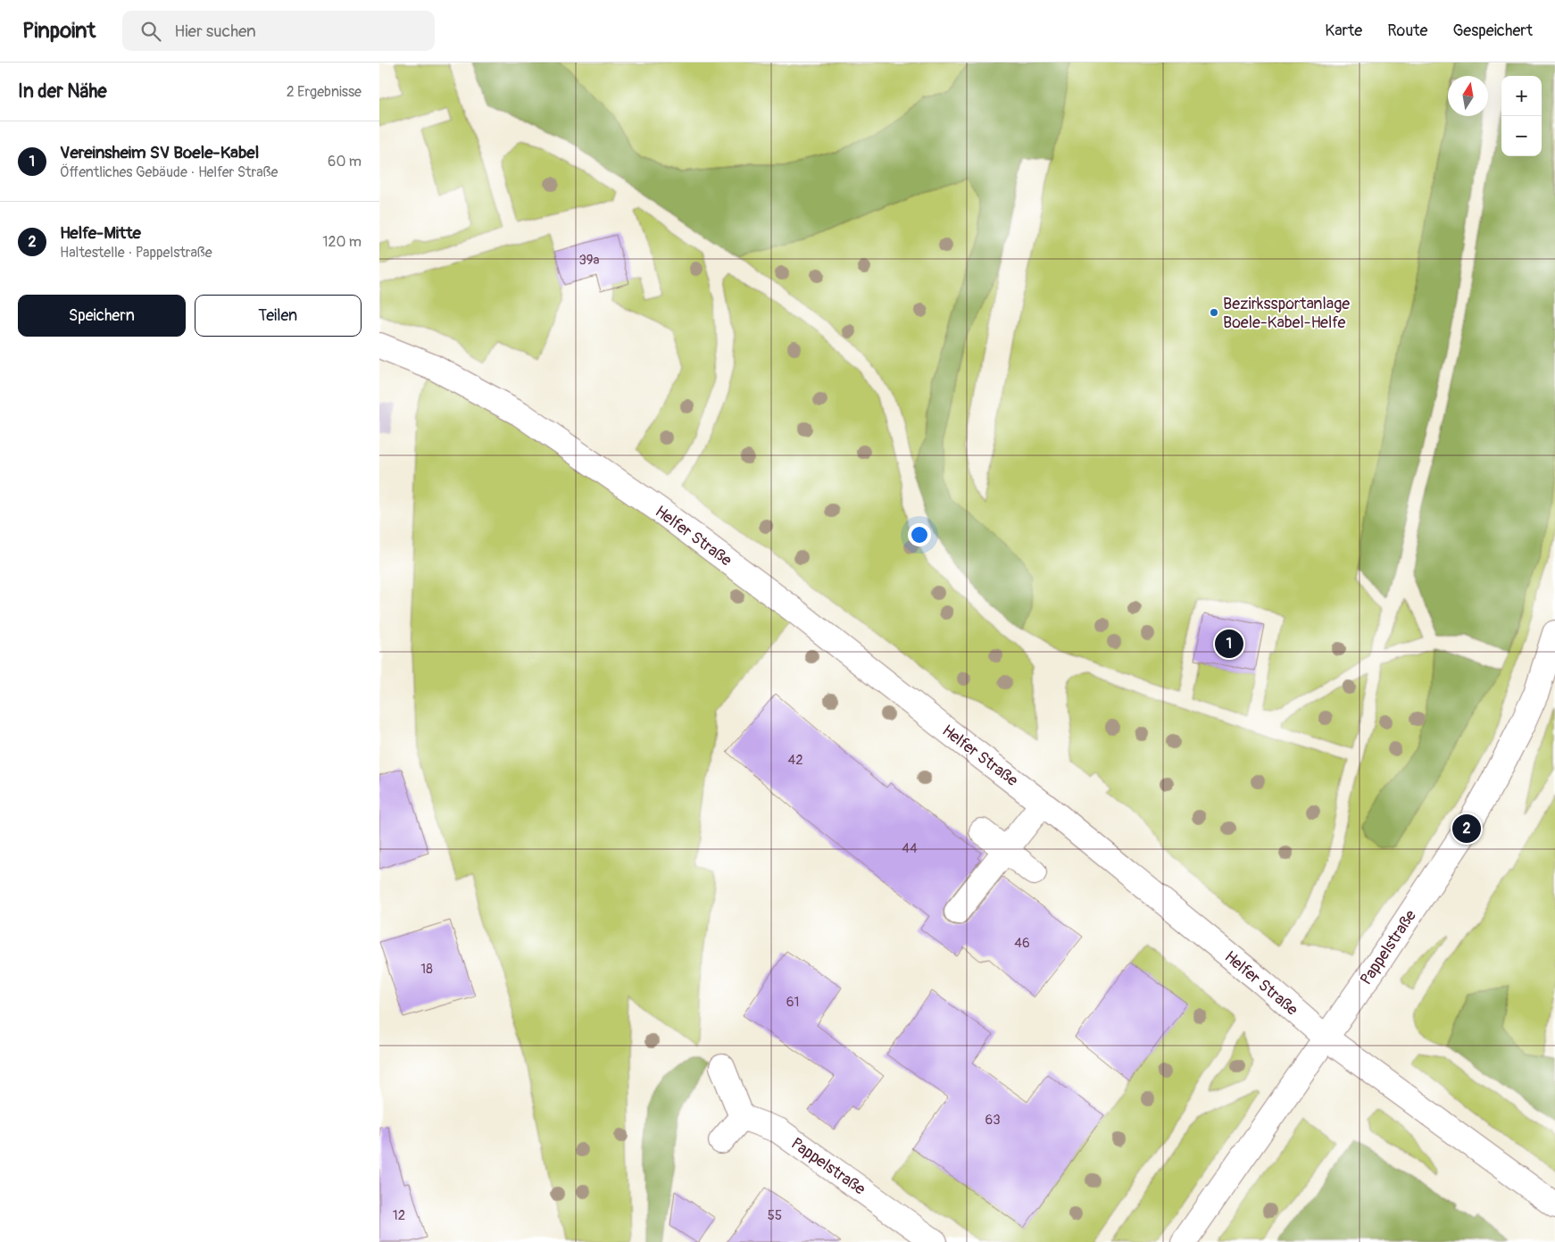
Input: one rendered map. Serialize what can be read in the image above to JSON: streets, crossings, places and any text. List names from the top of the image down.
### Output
{
  "streets": {
    "street": ["Helfer Straße", "Pappelstraße"]
  },
  "crossings": [
    ["Helfer Straße", "Pappelstraße"]
  ],
  "places": ["Bezirkssportanlage Boele-Kabel-Helfe"],
  "house_numbers": [
    "39a",
    "42",
    "44",
    "46",
    "18",
    "61",
    "63",
    "12",
    "55"
  ],
  "north": "top",
  "page": {
    "header": "Pinpoint",
    "search": "Hier suchen",
    "nav": ["Karte", "Route", "Gespeichert"],
    "heading": ["In der Nähe", "2 Ergebnisse"],
    "map_buttons": ["+", "−"],
    "list": [
      {
        "mark": "1",
        "name": "Vereinsheim SV Boele-Kabel",
        "note": "Öffentliches Gebäude · Helfer Straße",
        "value": "60 m"
      },
      {
        "mark": "2",
        "name": "Helfe-Mitte",
        "note": "Haltestelle · Pappelstraße",
        "value": "120 m"
      }
    ],
    "buttons": ["Speichern", "Teilen"],
    "pins": ["1", "2"]
  }
}
